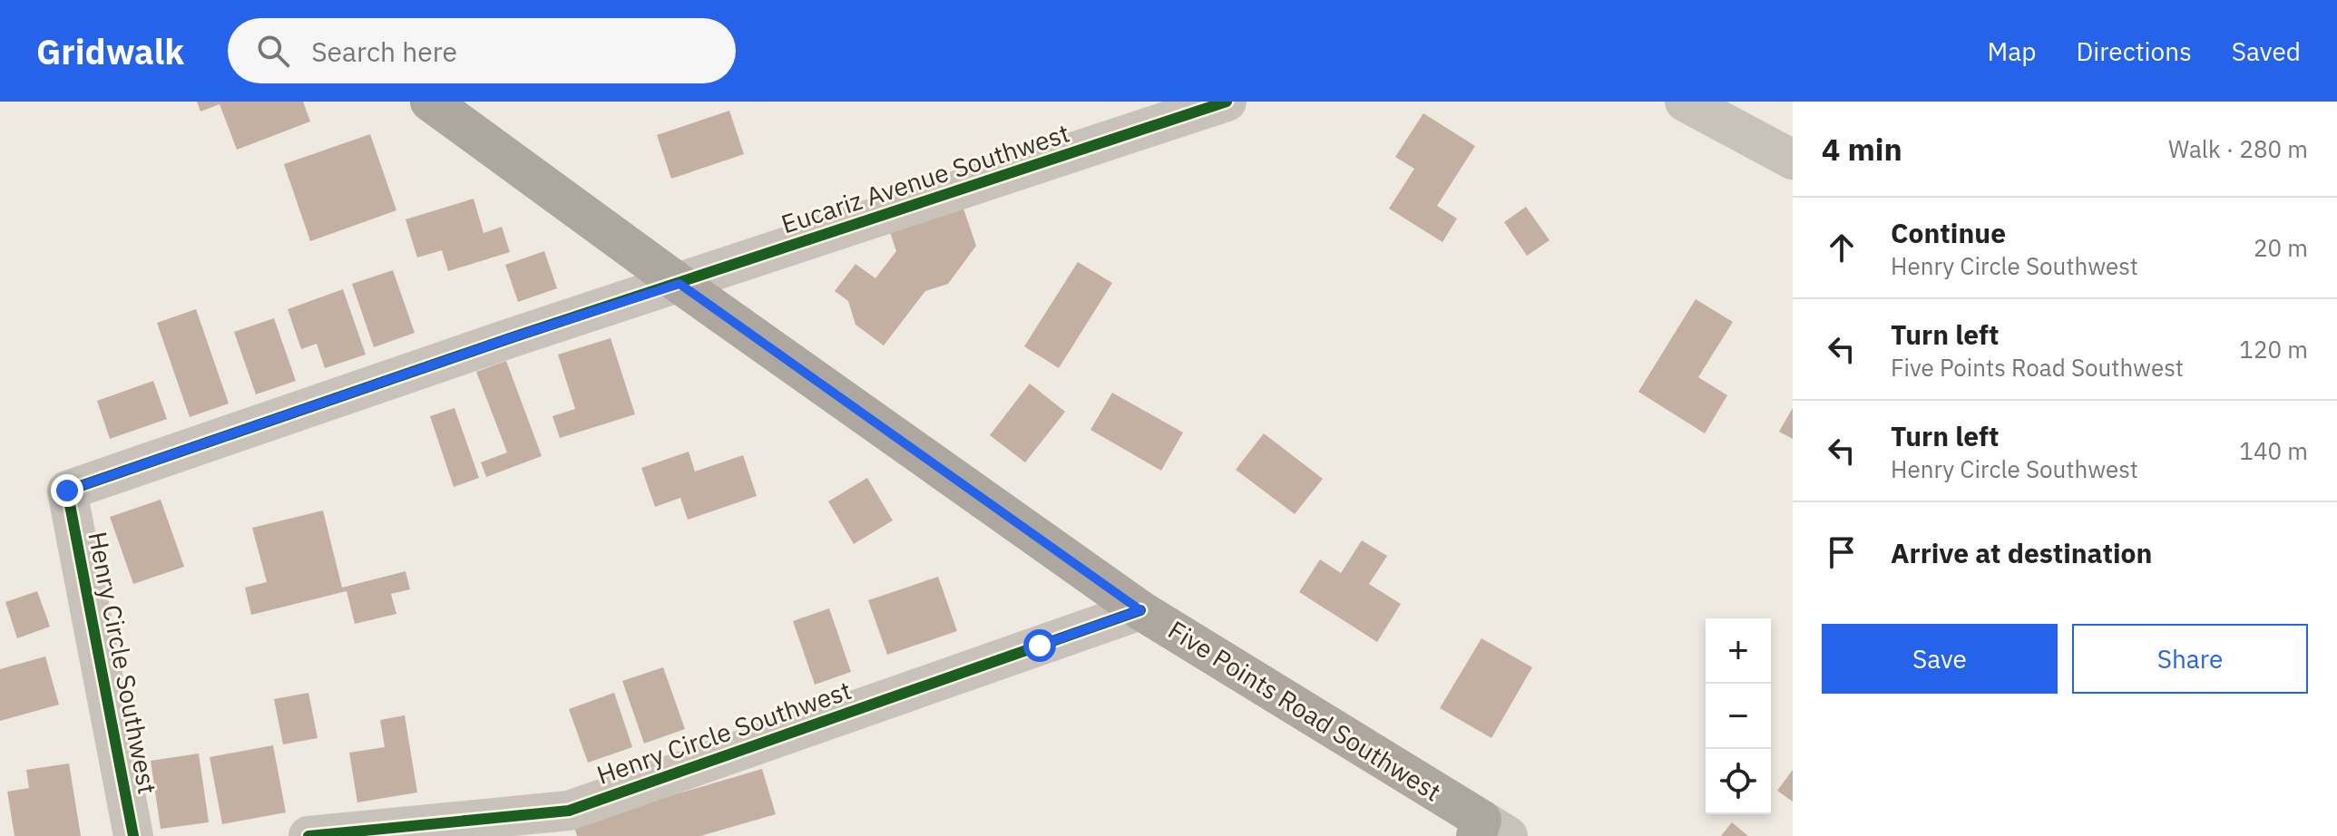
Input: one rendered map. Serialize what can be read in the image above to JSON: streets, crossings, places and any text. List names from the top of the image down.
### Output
{
  "streets": {
    "main road": ["Five Points Road Southwest"],
    "street": ["Eucariz Avenue Southwest", "Henry Circle Southwest"]
  },
  "crossings": [
    ["Eucariz Avenue Southwest", "Henry Circle Southwest"],
    ["Eucariz Avenue Southwest", "Five Points Road Southwest"],
    ["Henry Circle Southwest", "Five Points Road Southwest"]
  ],
  "page": {
    "header": "Gridwalk",
    "search": "Search here",
    "nav": ["Map", "Directions", "Saved"],
    "heading": ["4 min", "Walk · 280 m"],
    "list": [
      ["Continue", "Henry Circle Southwest", "20 m"],
      ["Turn left", "Five Points Road Southwest", "120 m"],
      ["Turn left", "Henry Circle Southwest", "140 m"],
      "Arrive at destination"
    ],
    "buttons": ["Save", "Share"],
    "map_buttons": ["+", "−"]
  }
}
